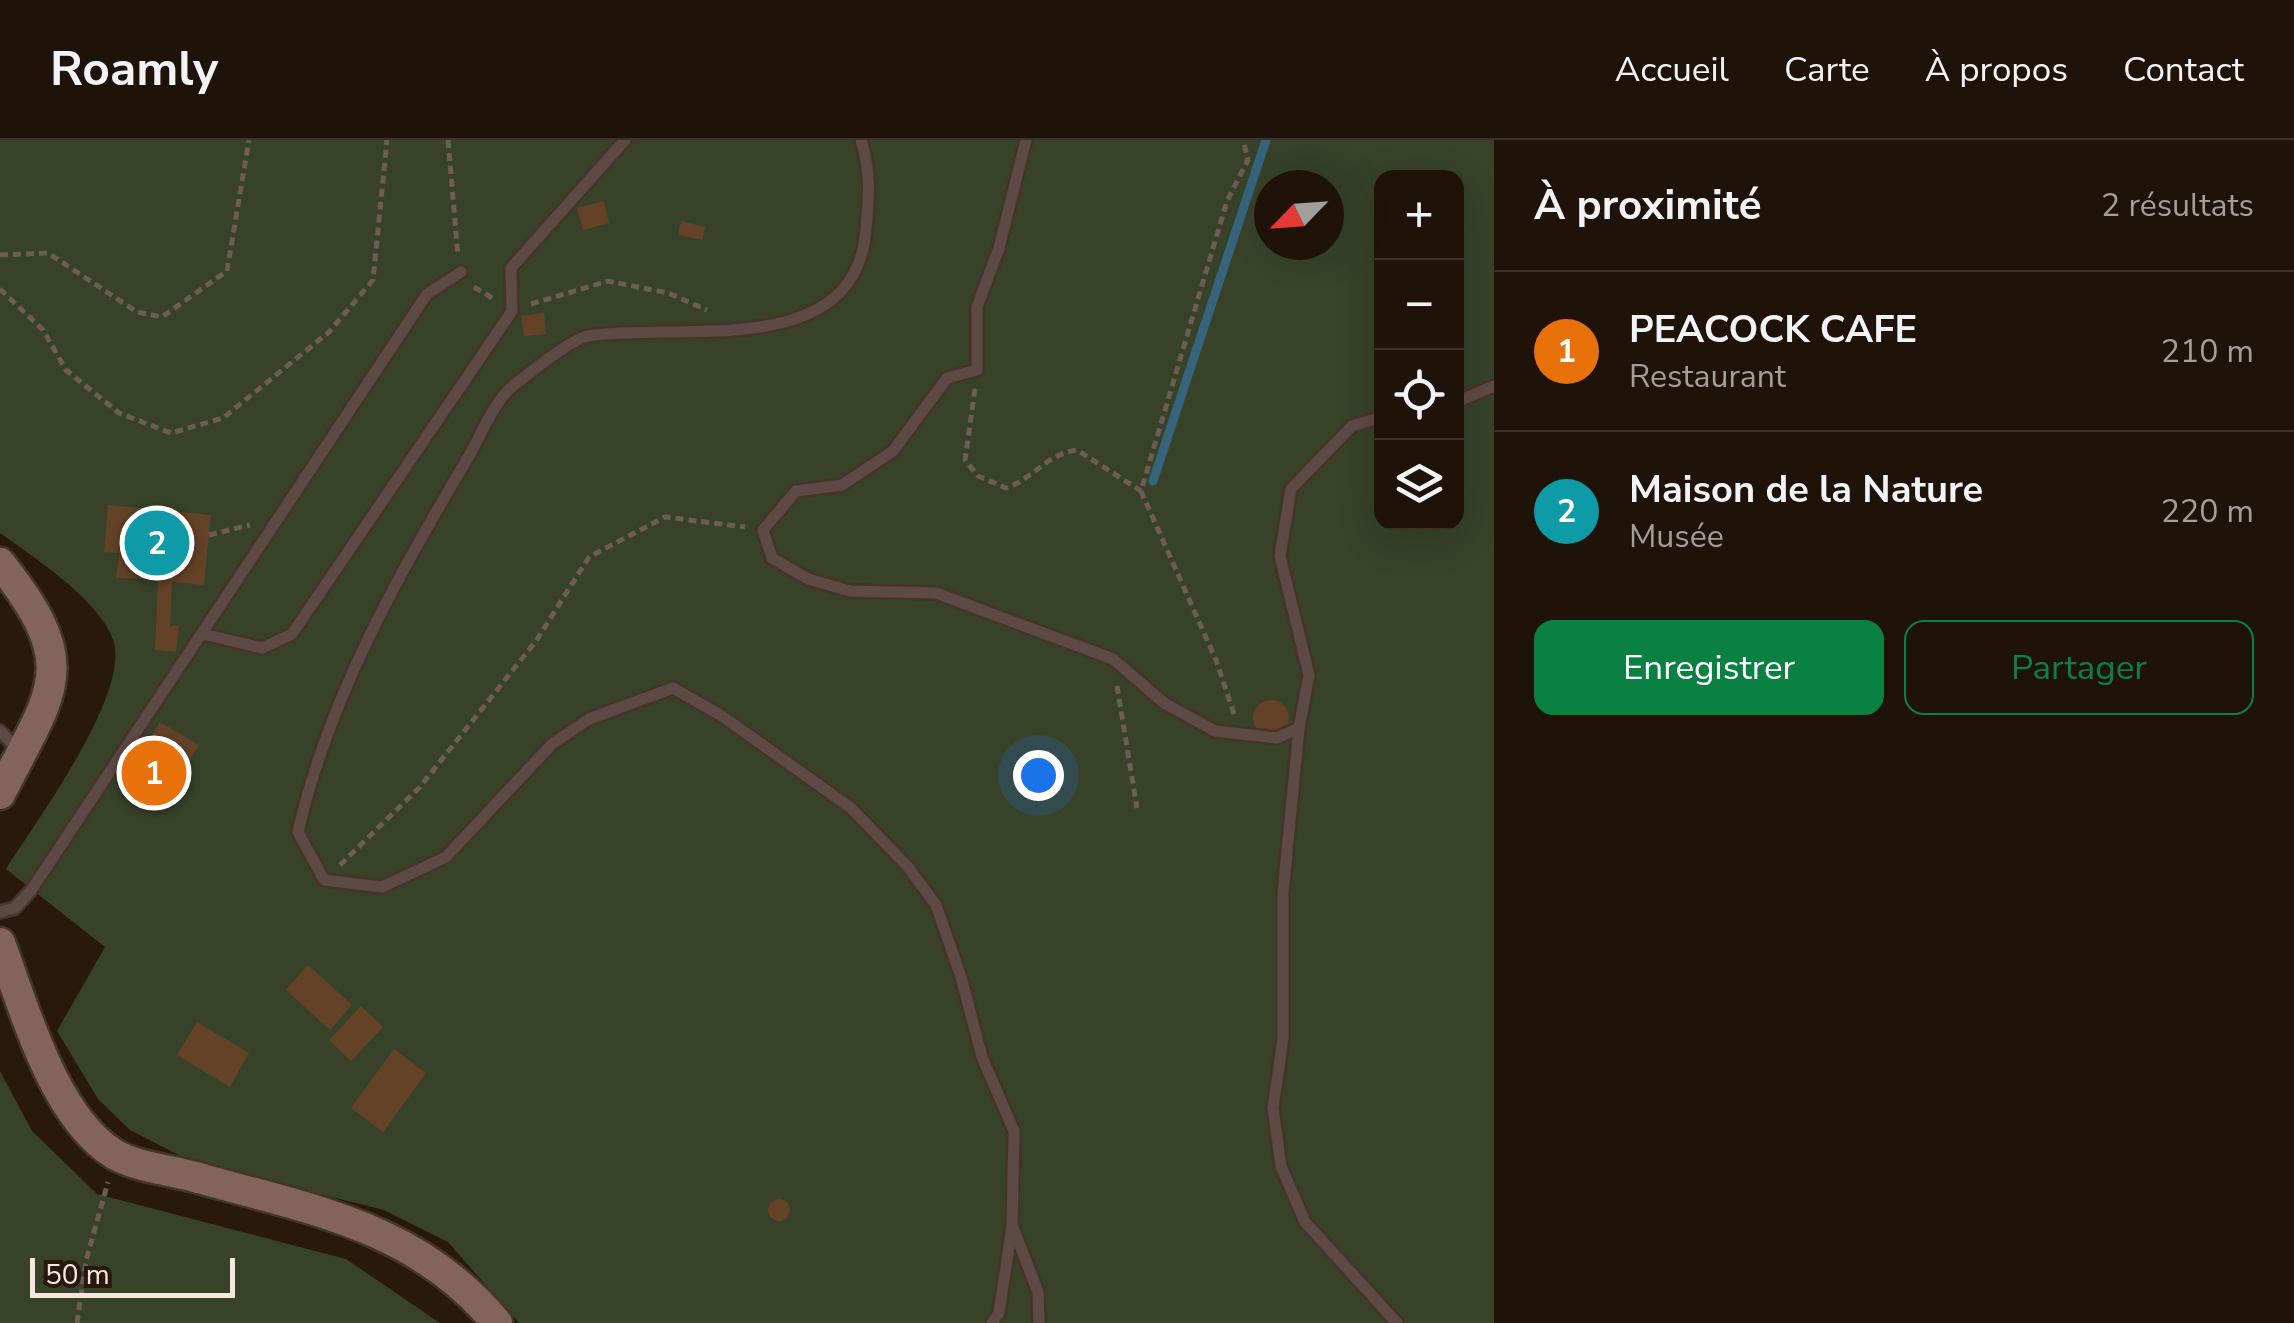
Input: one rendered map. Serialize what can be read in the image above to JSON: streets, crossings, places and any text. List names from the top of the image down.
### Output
{
  "scale_bar": "50 m",
  "north": "bottom left",
  "page": {
    "header": "Roamly",
    "nav": [
      "Accueil",
      "Carte",
      "À propos",
      "Contact"
    ],
    "heading": ["À proximité", "2 résultats"],
    "map_buttons": ["+", "−"],
    "list": [
      {
        "mark": "1",
        "name": "PEACOCK CAFE",
        "note": "Restaurant",
        "value": "210 m"
      },
      {
        "mark": "2",
        "name": "Maison de la Nature",
        "note": "Musée",
        "value": "220 m"
      }
    ],
    "pins": ["2", "1"],
    "buttons": ["Enregistrer", "Partager"],
    "scale": "50 m"
  }
}
